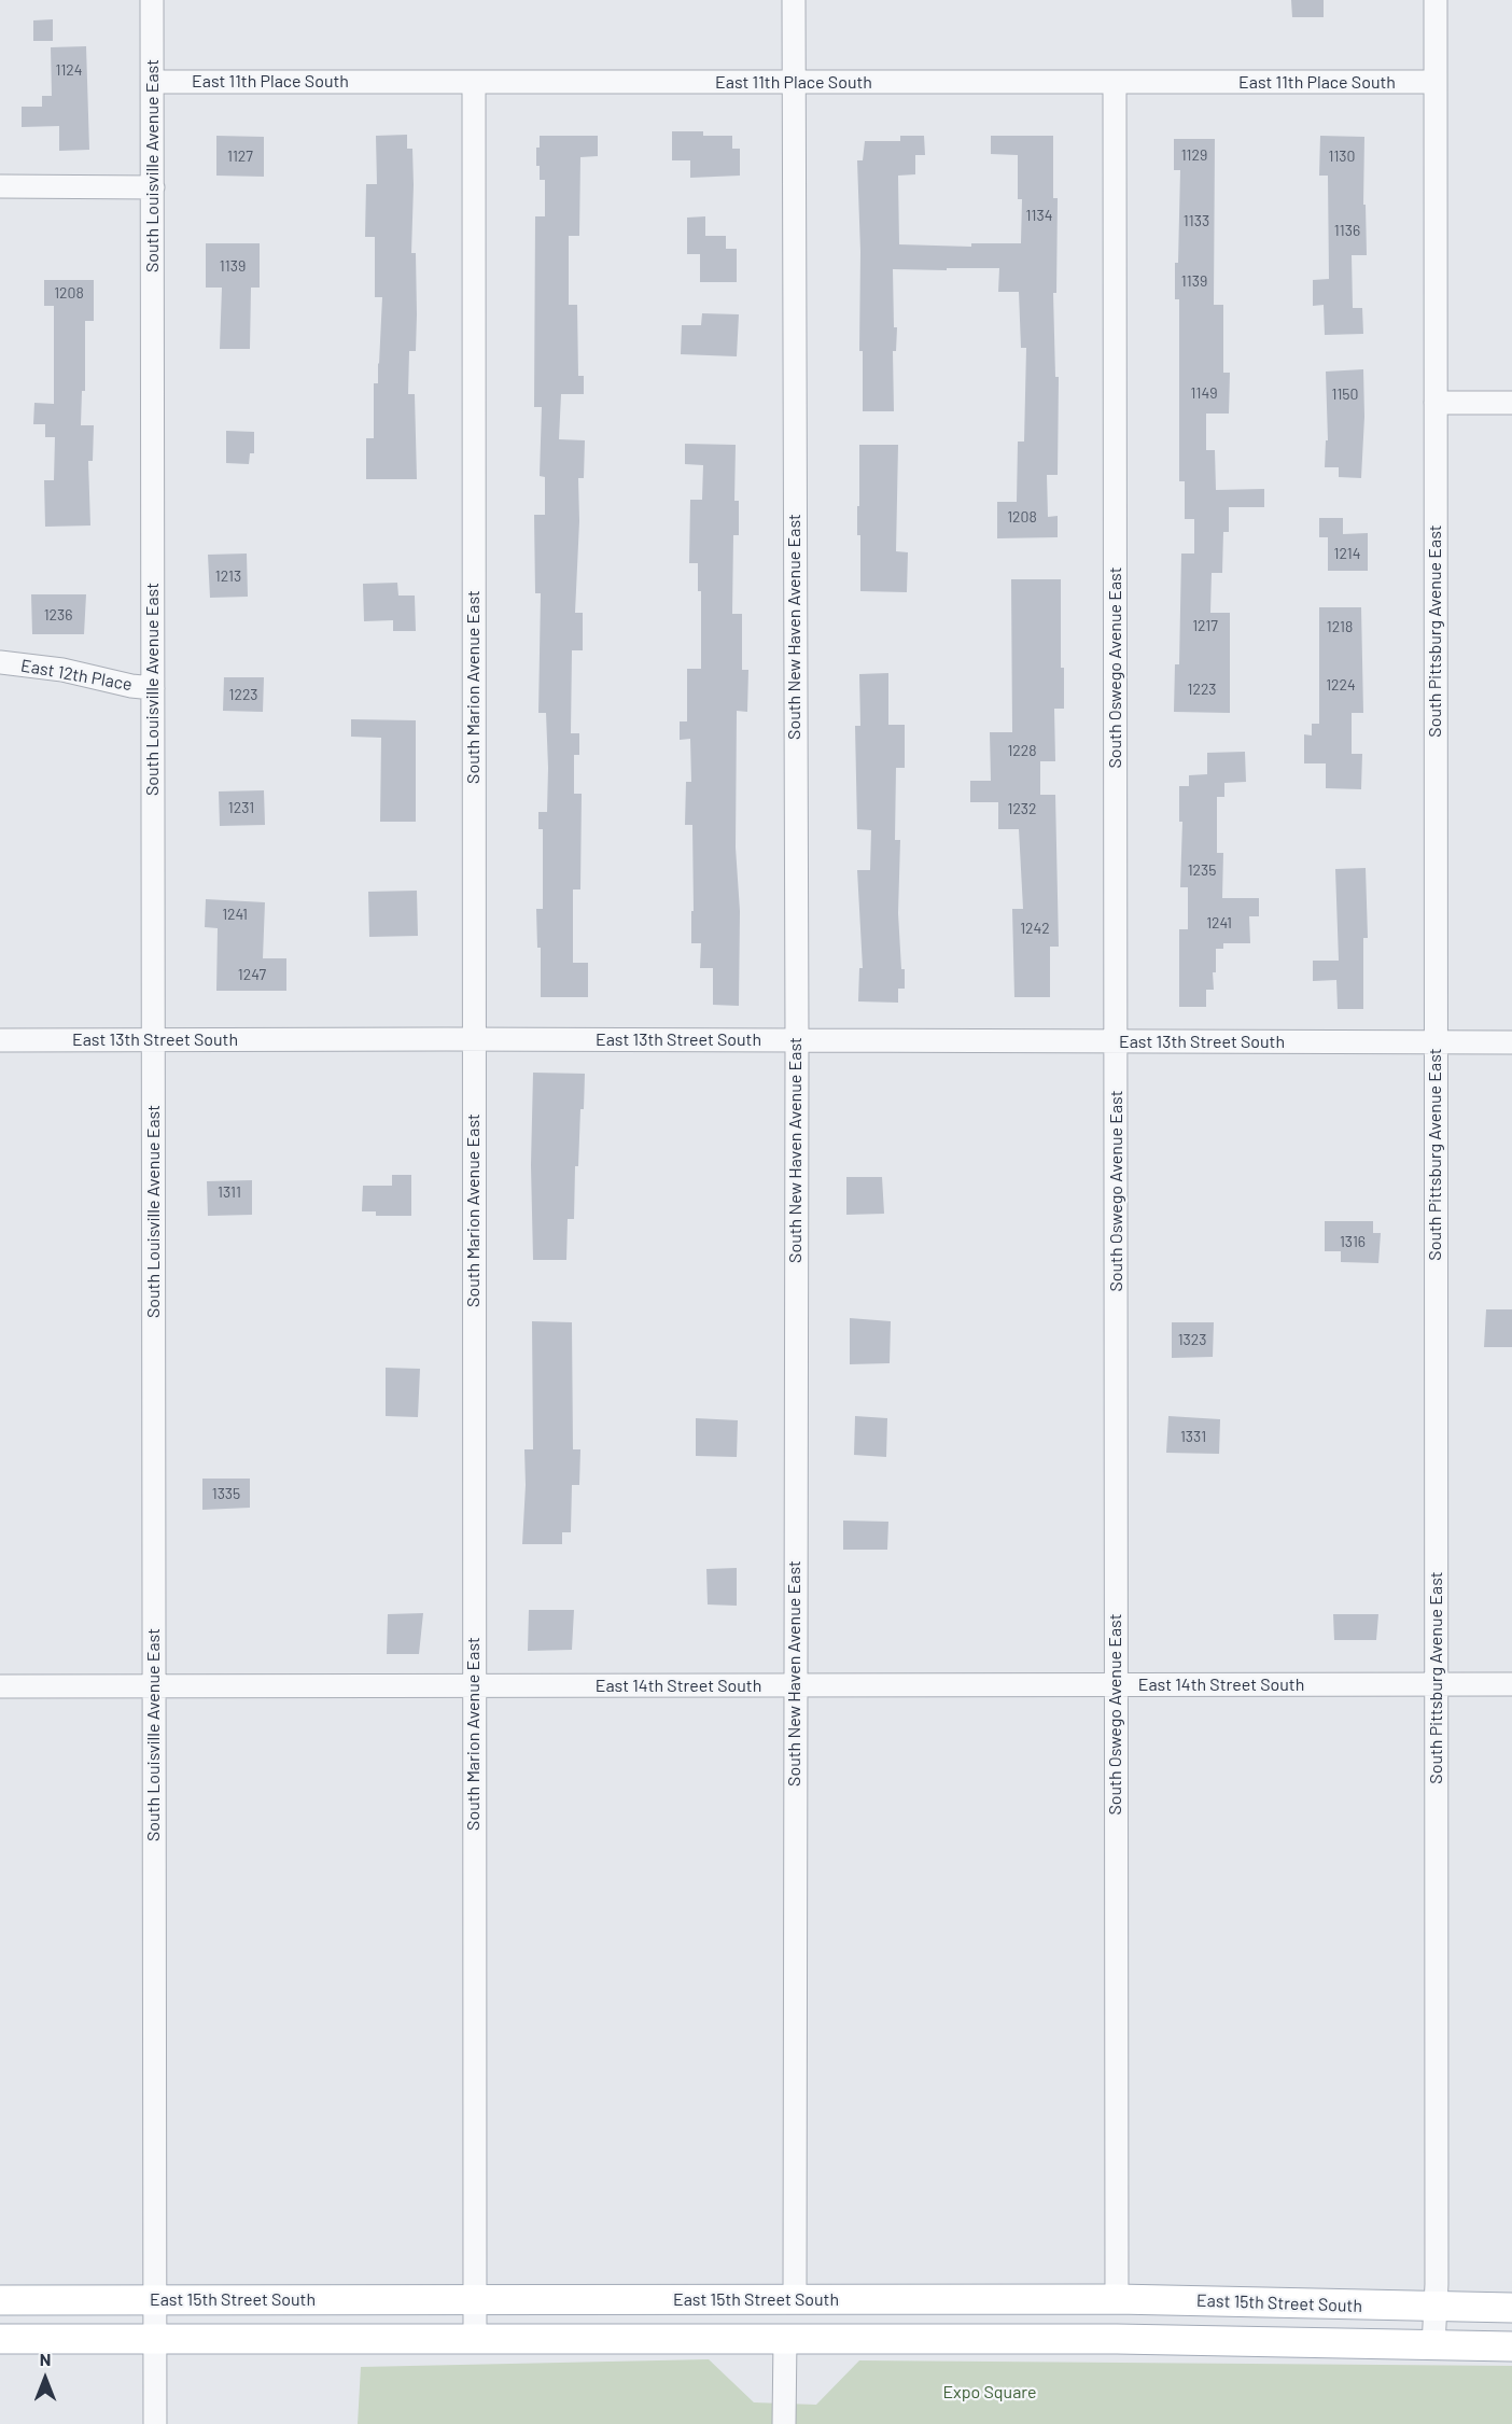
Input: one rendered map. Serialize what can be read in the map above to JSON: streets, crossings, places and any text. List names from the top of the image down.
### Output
{
  "streets": {
    "main road": ["East 15th Street South"],
    "street": [
      "East 11th Place South",
      "South Louisville Avenue East",
      "South New Haven Avenue East",
      "South Pittsburg Avenue East",
      "South Oswego Avenue East",
      "East 12th Place",
      "South Marion Avenue East",
      "East 13th Street South",
      "East 14th Street South"
    ]
  },
  "crossings": [
    ["East 11th Place South", "South Louisville Avenue East"],
    ["East 11th Place South", "South New Haven Avenue East"],
    ["East 11th Place South", "South Pittsburg Avenue East"],
    ["East 11th Place South", "South Oswego Avenue East"],
    ["East 11th Place South", "South Marion Avenue East"],
    ["South Louisville Avenue East", "East 12th Place"],
    ["South Louisville Avenue East", "East 13th Street South"],
    ["South Louisville Avenue East", "East 14th Street South"],
    ["South Louisville Avenue East", "East 15th Street South"],
    ["South New Haven Avenue East", "East 13th Street South"],
    ["South New Haven Avenue East", "East 14th Street South"],
    ["South New Haven Avenue East", "East 15th Street South"],
    ["South Pittsburg Avenue East", "East 13th Street South"],
    ["South Pittsburg Avenue East", "East 14th Street South"],
    ["South Pittsburg Avenue East", "East 15th Street South"],
    ["South Oswego Avenue East", "East 13th Street South"],
    ["South Oswego Avenue East", "East 14th Street South"],
    ["South Oswego Avenue East", "East 15th Street South"],
    ["South Marion Avenue East", "East 13th Street South"],
    ["South Marion Avenue East", "East 14th Street South"],
    ["South Marion Avenue East", "East 15th Street South"]
  ],
  "parks": ["Expo Square"],
  "house_numbers": [
    "1124",
    "1129",
    "1127",
    "1130",
    "1134",
    "1133",
    "1136",
    "1139",
    "1139",
    "1208",
    "1149",
    "1150",
    "1208",
    "1214",
    "1213",
    "1236",
    "1217",
    "1218",
    "1224",
    "1223",
    "1223",
    "1228",
    "1231",
    "1232",
    "1235",
    "1241",
    "1241",
    "1242",
    "1247",
    "1311",
    "1316",
    "1323",
    "1331",
    "1335"
  ],
  "north": "top"
}
